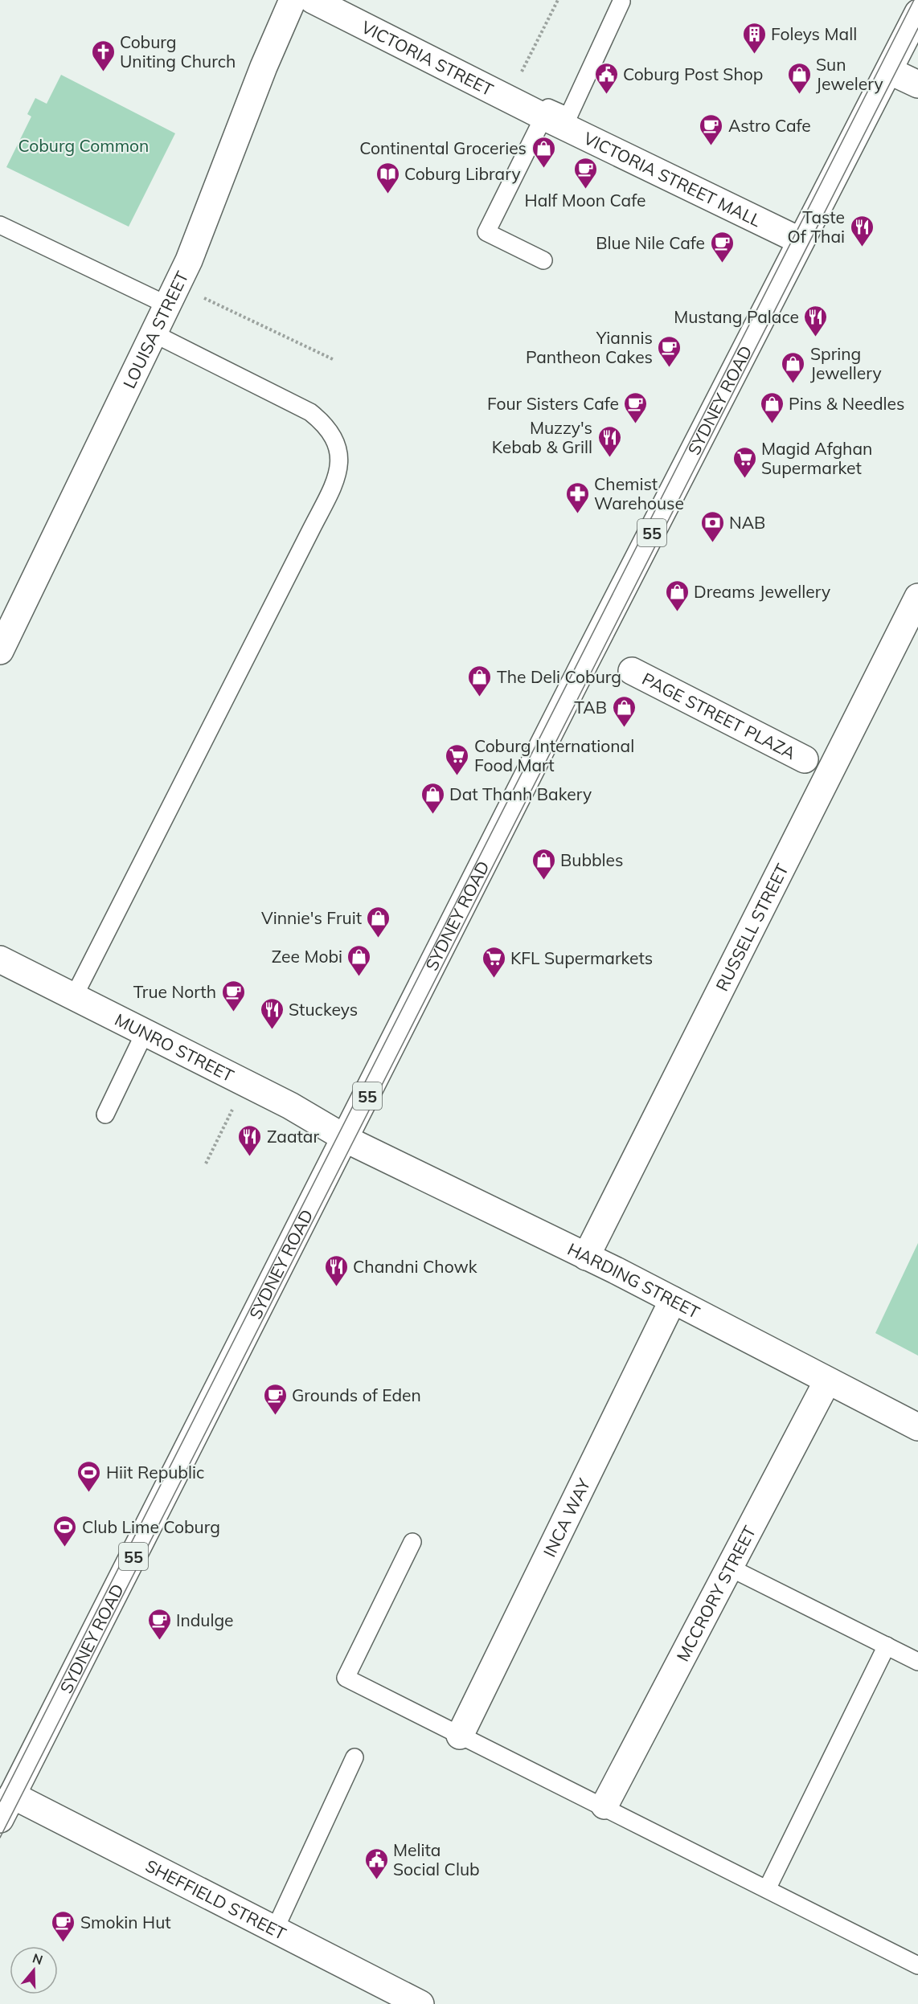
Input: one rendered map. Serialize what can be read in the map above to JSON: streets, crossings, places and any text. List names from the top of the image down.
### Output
{
  "streets": {
    "main road": [
      "VICTORIA STREET",
      "VICTORIA STREET MALL",
      "LOUISA STREET",
      "SYDNEY ROAD",
      "55",
      "PAGE STREET PLAZA",
      "RUSSELL STREET",
      "MUNRO STREET",
      "HARDING STREET",
      "INCA WAY",
      "MCCRORY STREET",
      "SHEFFIELD STREET"
    ]
  },
  "crossings": [
    ["VICTORIA STREET", "VICTORIA STREET MALL"],
    ["VICTORIA STREET MALL", "SYDNEY ROAD"],
    ["SYDNEY ROAD", "MUNRO STREET"],
    ["SYDNEY ROAD", "HARDING STREET"],
    ["SYDNEY ROAD", "SHEFFIELD STREET"],
    ["RUSSELL STREET", "HARDING STREET"],
    ["MUNRO STREET", "HARDING STREET"],
    ["HARDING STREET", "INCA WAY"],
    ["HARDING STREET", "MCCRORY STREET"]
  ],
  "parks": ["Coburg Common"],
  "places": {
    "building": ["Foleys Mall"],
    "church": ["Coburg Uniting Church"],
    "public building": ["Coburg Post Shop", "Melita Social Club"],
    "shop": [
      "Sun Jewelery",
      "Continental Groceries",
      "Spring Jewellery",
      "Pins & Needles",
      "Dreams Jewellery",
      "The Deli Coburg",
      "TAB",
      "Dat Thanh Bakery",
      "Bubbles",
      "Vinnie's Fruit",
      "Zee Mobi"
    ],
    "cafe": [
      "Astro Cafe",
      "Half Moon Cafe",
      "Blue Nile Cafe",
      "Yiannis Pantheon Cakes",
      "Four Sisters Cafe",
      "True North",
      "Grounds of Eden",
      "Indulge",
      "Smokin Hut"
    ],
    "library": ["Coburg Library"],
    "restaurant": [
      "Taste Of Thai",
      "Mustang Palace",
      "Muzzy's Kebab & Grill",
      "Stuckeys",
      "Zaatar",
      "Chandni Chowk"
    ],
    "supermarket": ["Magid Afghan Supermarket", "Coburg International Food Mart", "KFL Supermarkets"],
    "pharmacy": ["Chemist Warehouse"],
    "bank": ["NAB"],
    "sports": ["Hiit Republic", "Club Lime Coburg"]
  },
  "north": "top"
}
